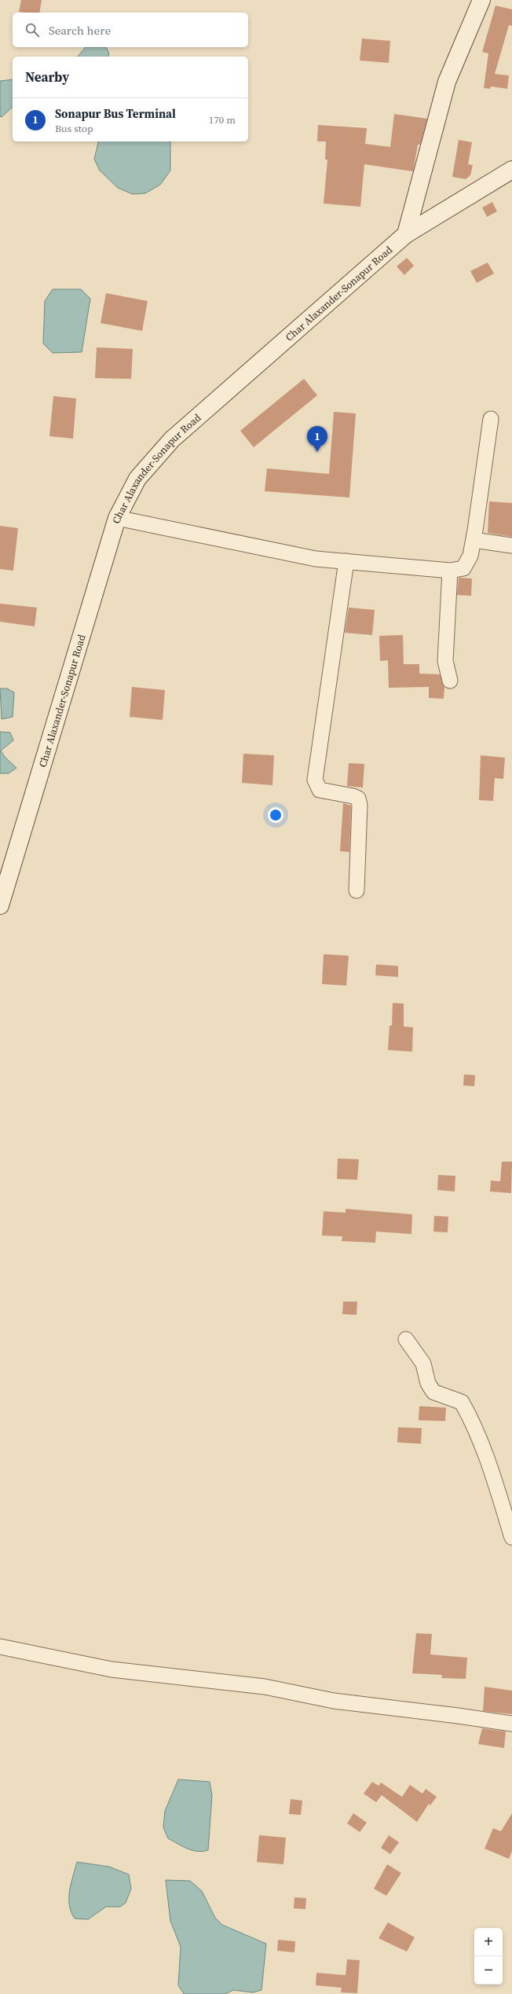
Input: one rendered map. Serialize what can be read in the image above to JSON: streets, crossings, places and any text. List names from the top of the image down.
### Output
{
  "streets": {
    "main road": ["Char Alaxander-Sonapur Road"]
  },
  "page": {
    "search": "Search here",
    "heading": "Nearby",
    "list": [
      {
        "mark": "1",
        "name": "Sonapur Bus Terminal",
        "note": "Bus stop",
        "value": "170 m"
      }
    ],
    "pins": "1",
    "map_buttons": ["+", "−"]
  }
}
